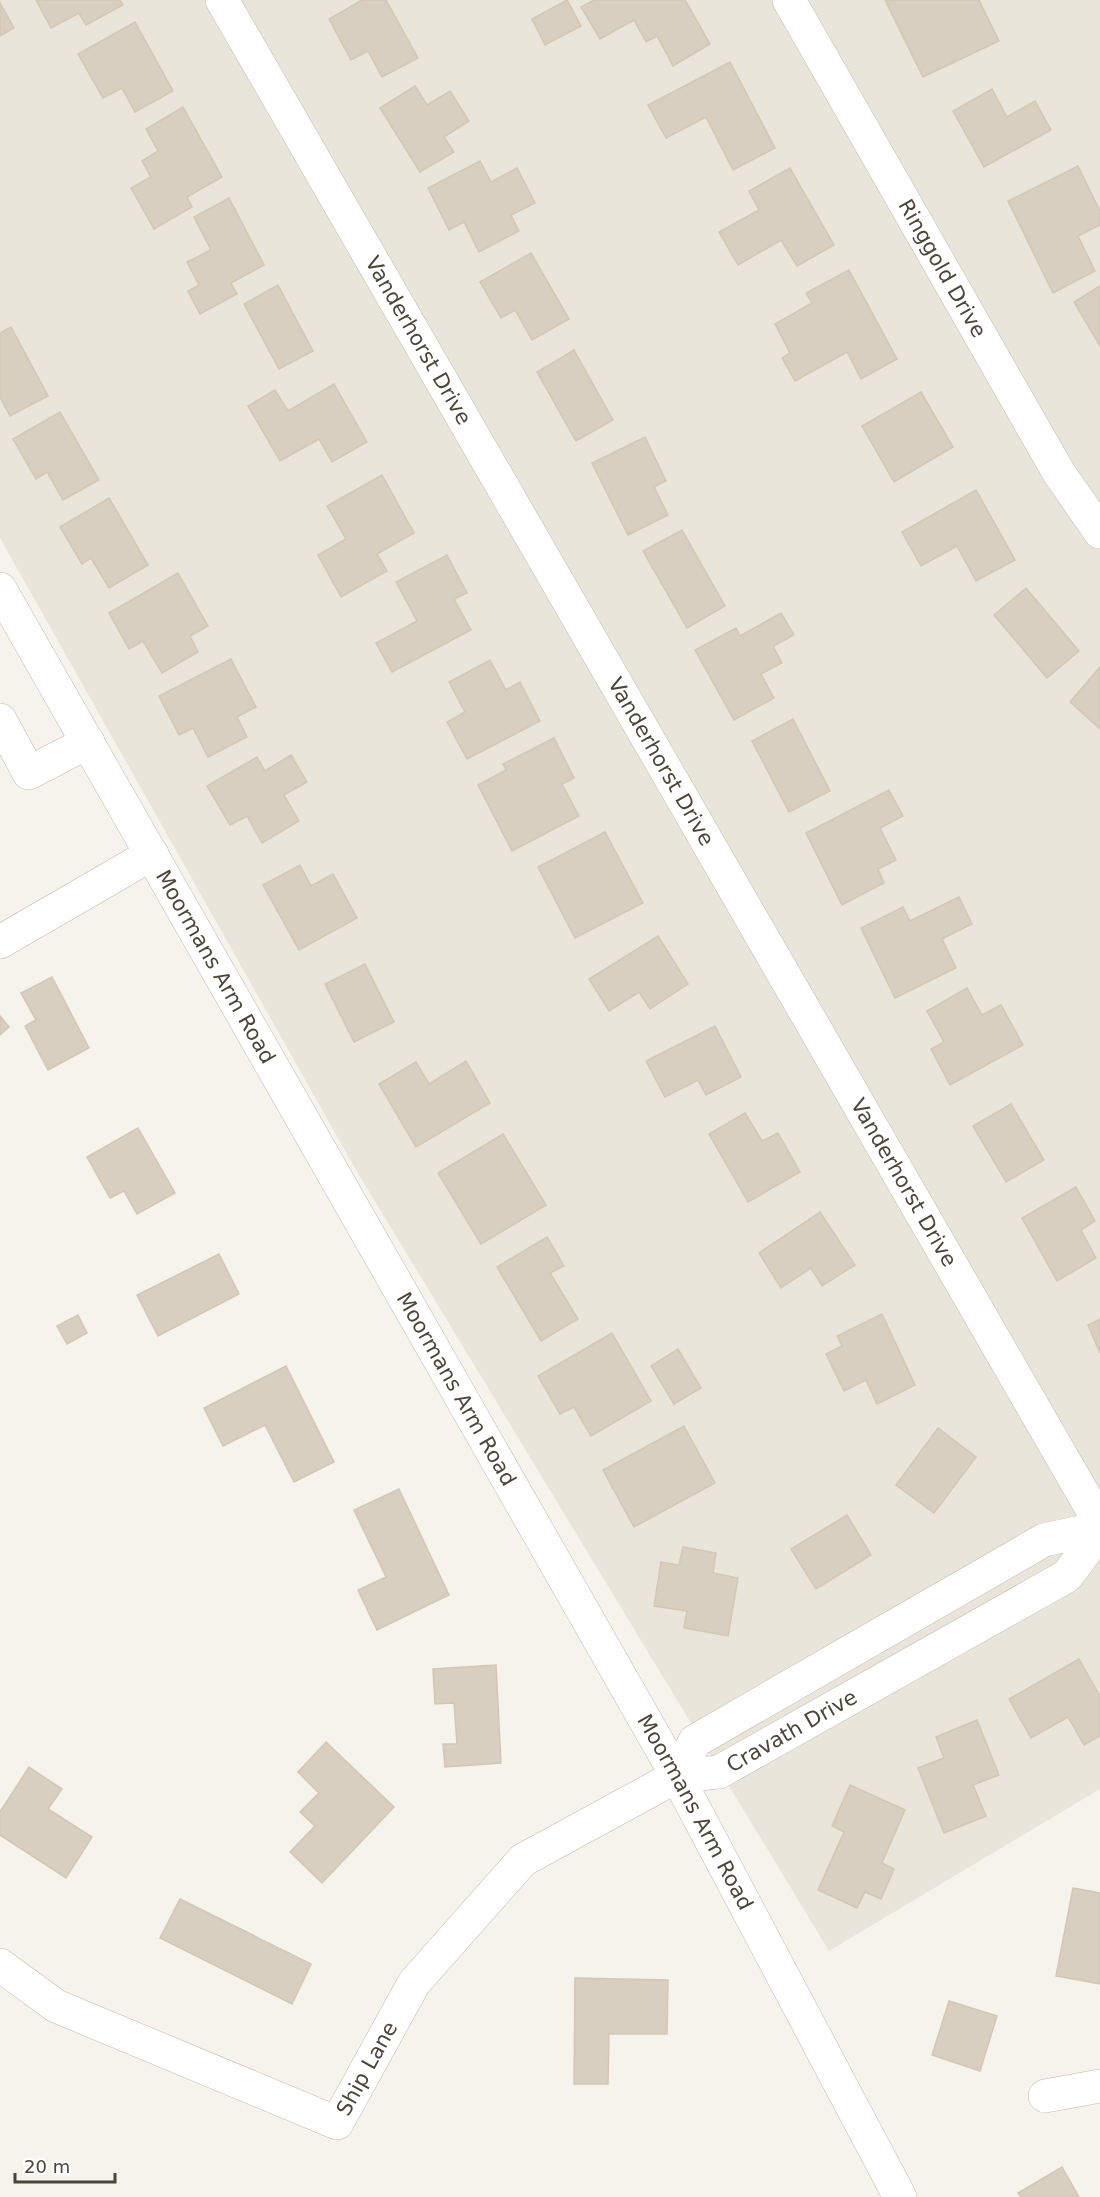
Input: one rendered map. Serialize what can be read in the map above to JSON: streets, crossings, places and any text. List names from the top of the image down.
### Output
{
  "streets": {
    "street": [
      "Ringgold Drive",
      "Vanderhorst Drive",
      "Moormans Arm Road",
      "Cravath Drive",
      "Ship Lane"
    ]
  },
  "crossings": [
    ["Moormans Arm Road", "Cravath Drive"],
    ["Moormans Arm Road", "Ship Lane"],
    ["Cravath Drive", "Ship Lane"]
  ],
  "scale_bar": "20 m"
}
